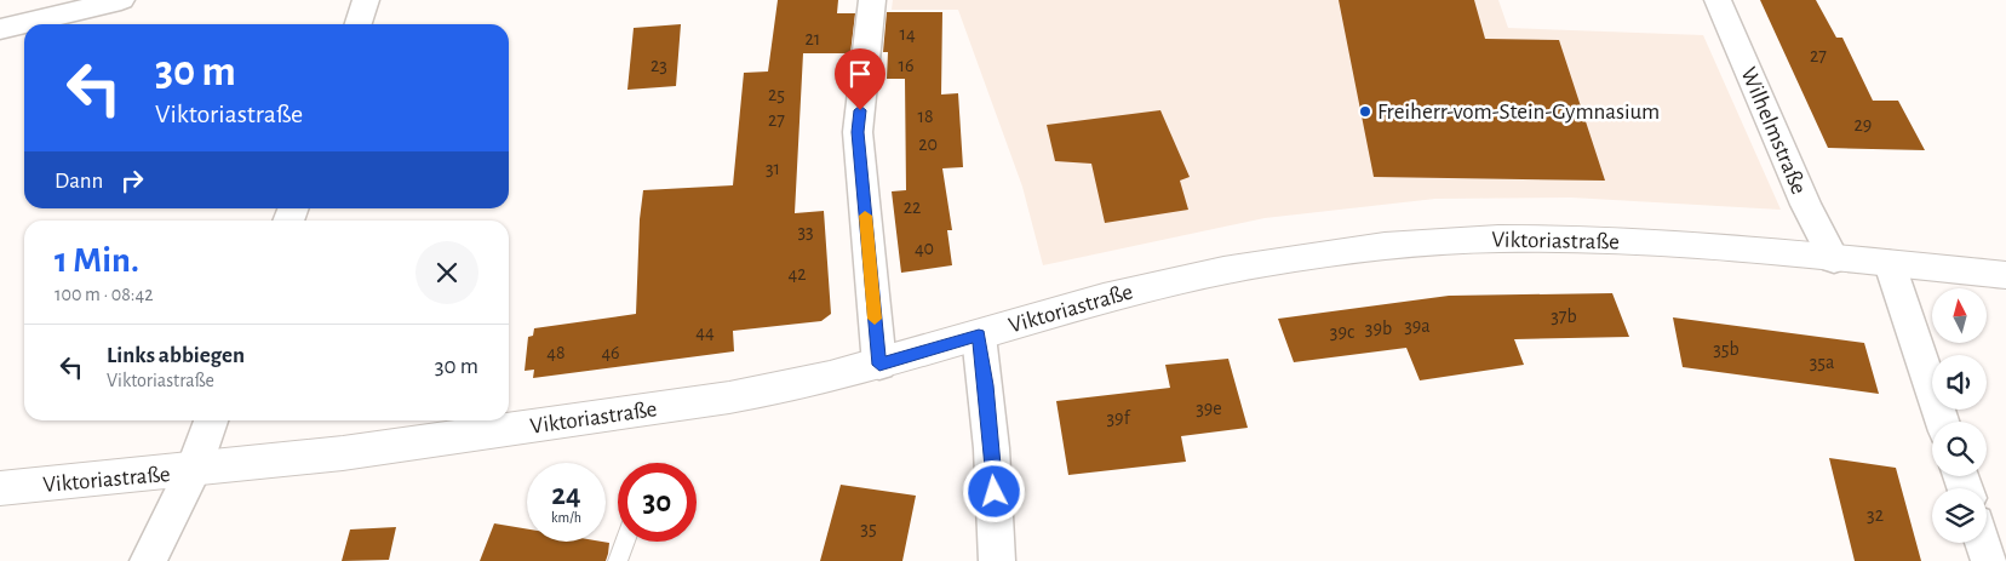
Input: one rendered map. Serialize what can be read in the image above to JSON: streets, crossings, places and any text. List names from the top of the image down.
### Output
{
  "streets": {
    "main road": ["Viktoriastraße"],
    "street": ["Wilhelmstraße"]
  },
  "crossings": [
    ["Wilhelmstraße", "Viktoriastraße"]
  ],
  "places": ["Freiherr-vom-Stein-Gymnasium"],
  "house_numbers": [
    "14",
    "21",
    "27",
    "23",
    "16",
    "25",
    "18",
    "27",
    "29",
    "20",
    "31",
    "22",
    "33",
    "40",
    "42",
    "37b",
    "39a",
    "39b",
    "44",
    "39c",
    "35b",
    "48",
    "46",
    "35a",
    "39e",
    "39f",
    "32",
    "35"
  ],
  "north": "top",
  "page": {
    "turn": ["30 m", "Viktoriastraße"],
    "then": "Dann",
    "heading": ["1 Min.", "100 m · 08:42"],
    "list": [
      {
        "name": "Links abbiegen",
        "note": "Viktoriastraße",
        "value": "30 m"
      }
    ],
    "speed": "24 km/h",
    "limit": "30"
  }
}
